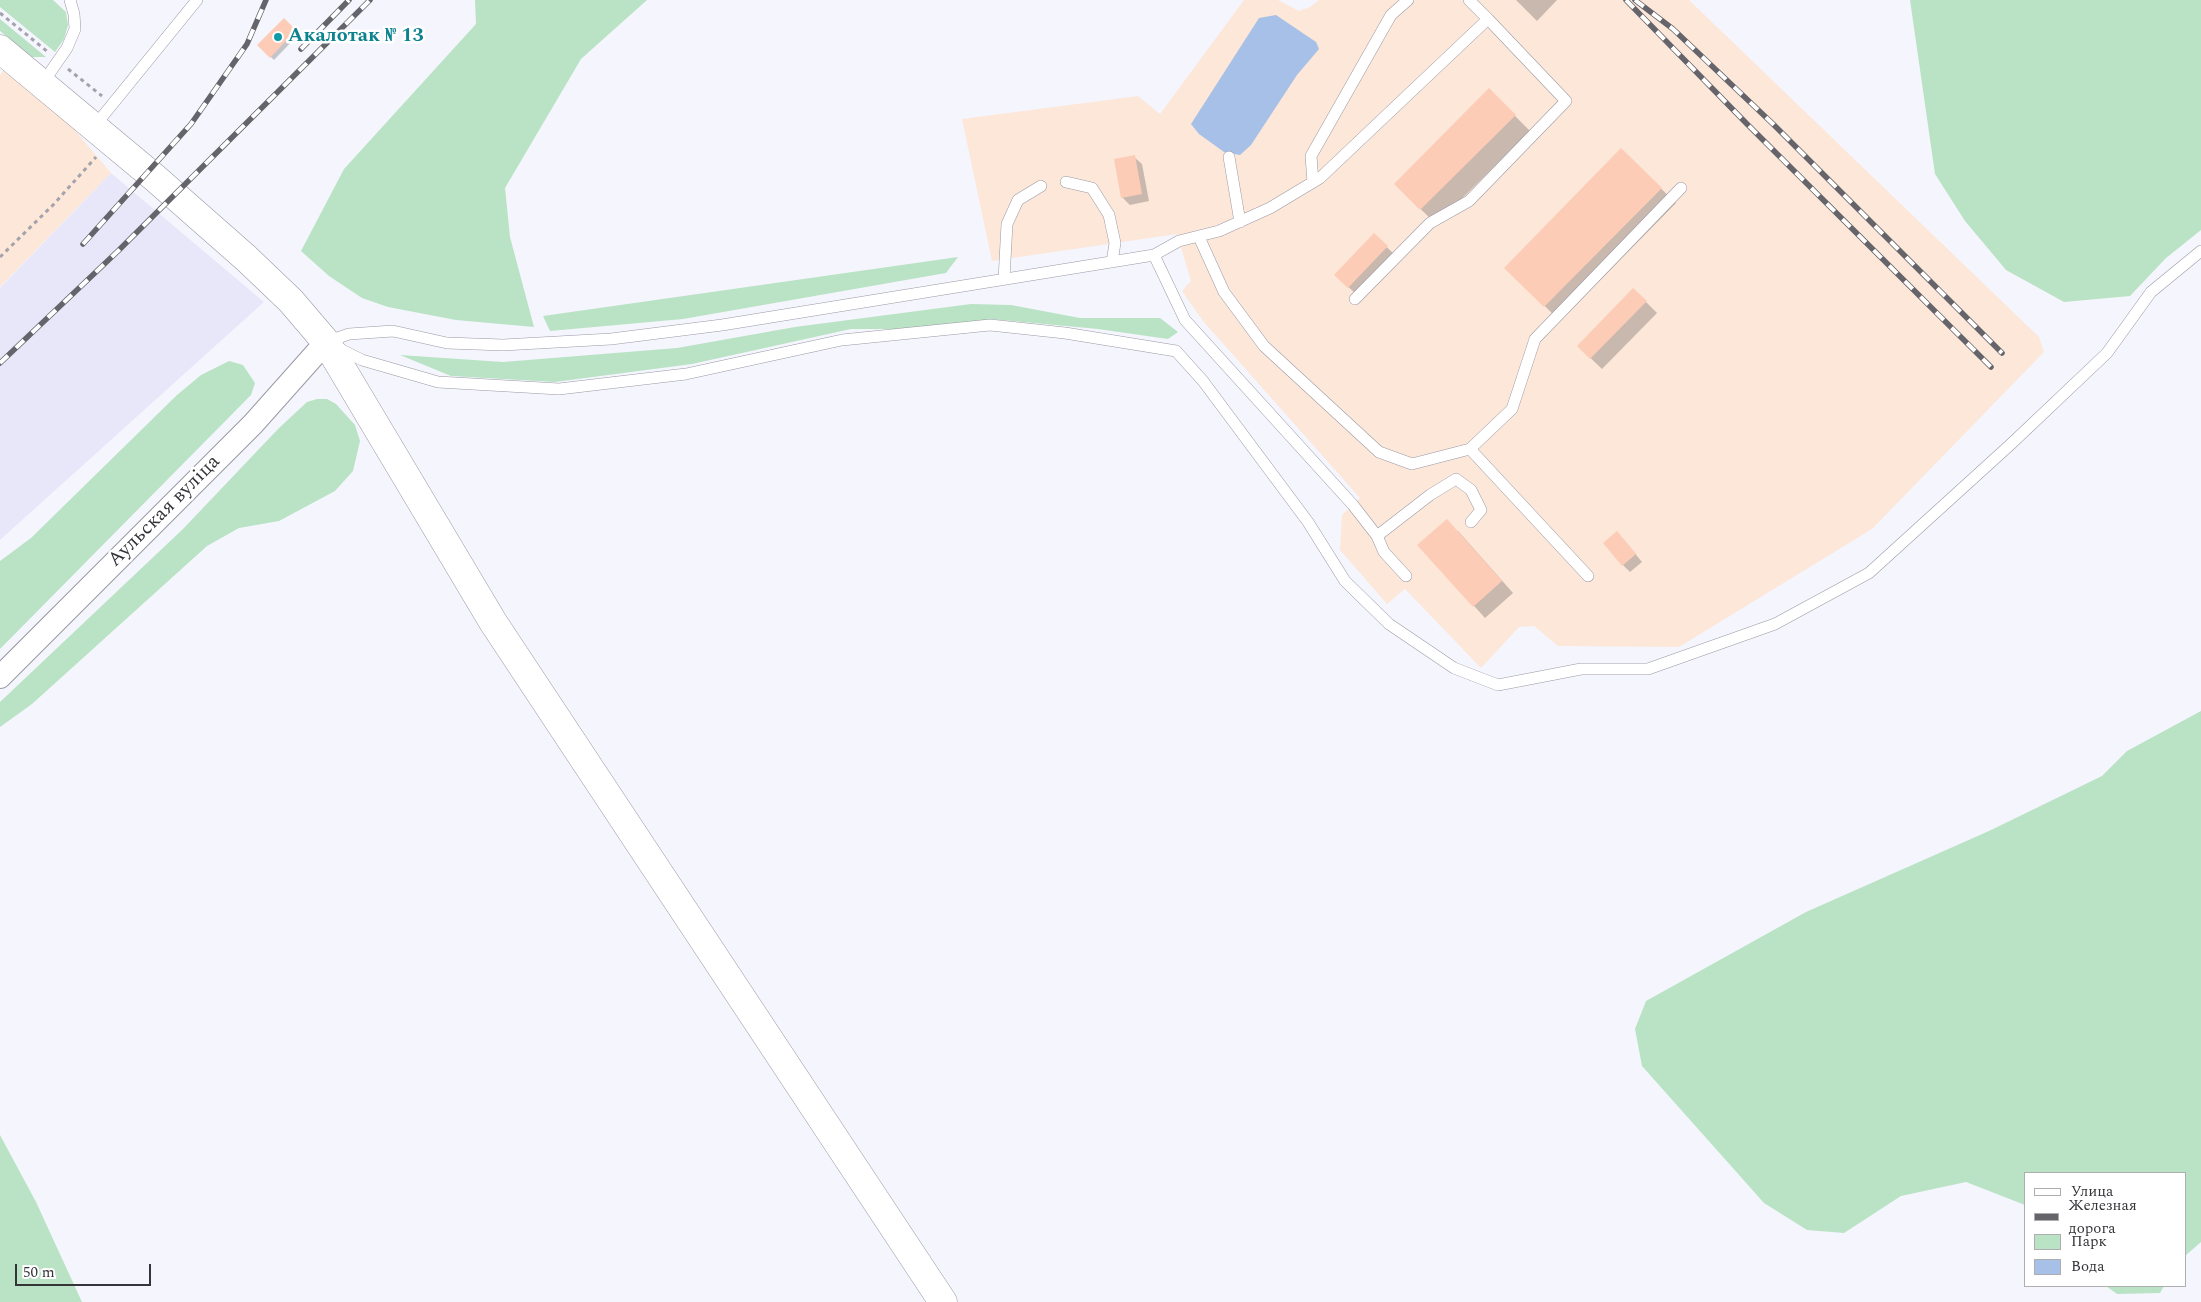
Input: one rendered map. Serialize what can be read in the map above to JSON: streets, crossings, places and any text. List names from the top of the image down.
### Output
{
  "streets": {
    "street": ["Аульская вуліца"]
  },
  "places": ["Акалотак № 13"],
  "legend": [
    "Улица",
    "Железная дорога",
    "Парк",
    "Вода"
  ],
  "scale_bar": "50 m"
}
